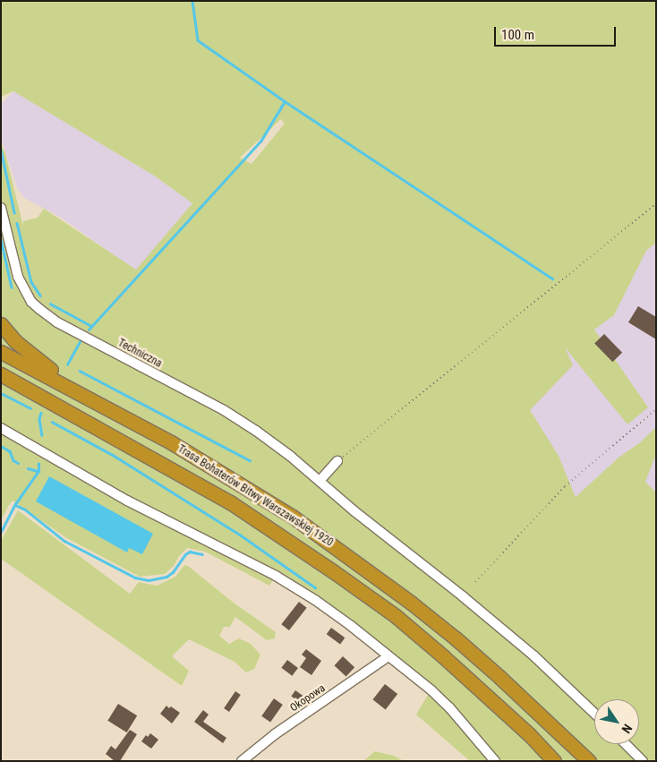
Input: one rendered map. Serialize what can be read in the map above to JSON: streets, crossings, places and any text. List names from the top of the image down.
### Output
{
  "streets": {
    "highway": ["Trasa Bohaterów Bitwy Warszawskiej 1920"],
    "street": ["Techniczna", "Okopowa"]
  },
  "scale_bar": "100 m",
  "north": "bottom right"
}
